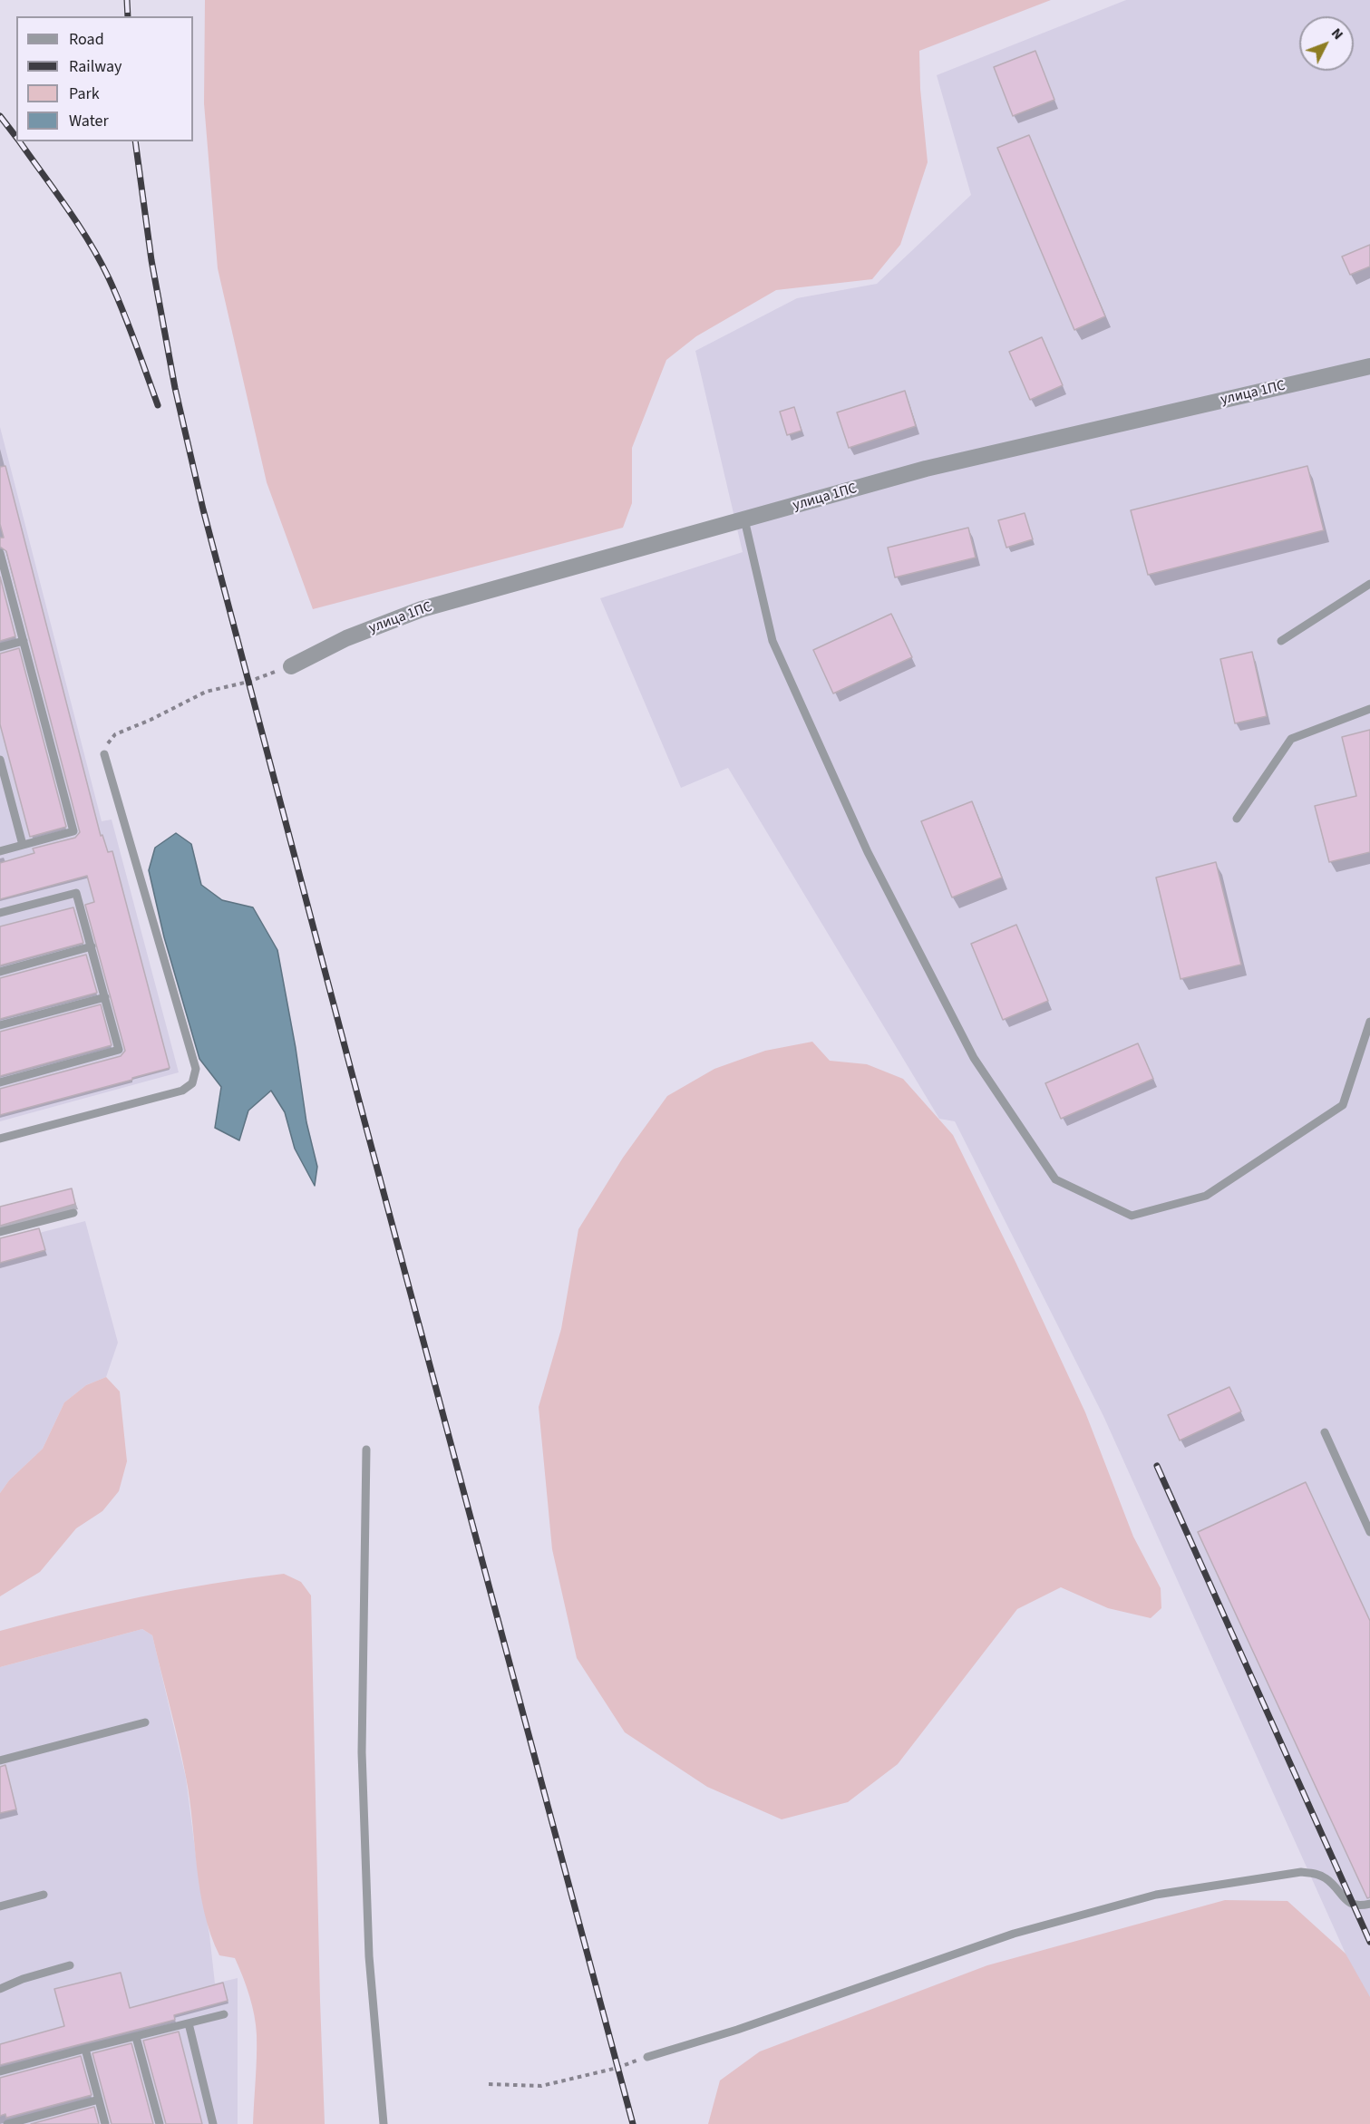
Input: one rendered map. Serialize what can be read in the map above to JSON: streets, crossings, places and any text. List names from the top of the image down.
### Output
{
  "streets": {
    "street": ["улица 1ПС"]
  },
  "legend": [
    "Road",
    "Railway",
    "Park",
    "Water"
  ],
  "north": "top right"
}
